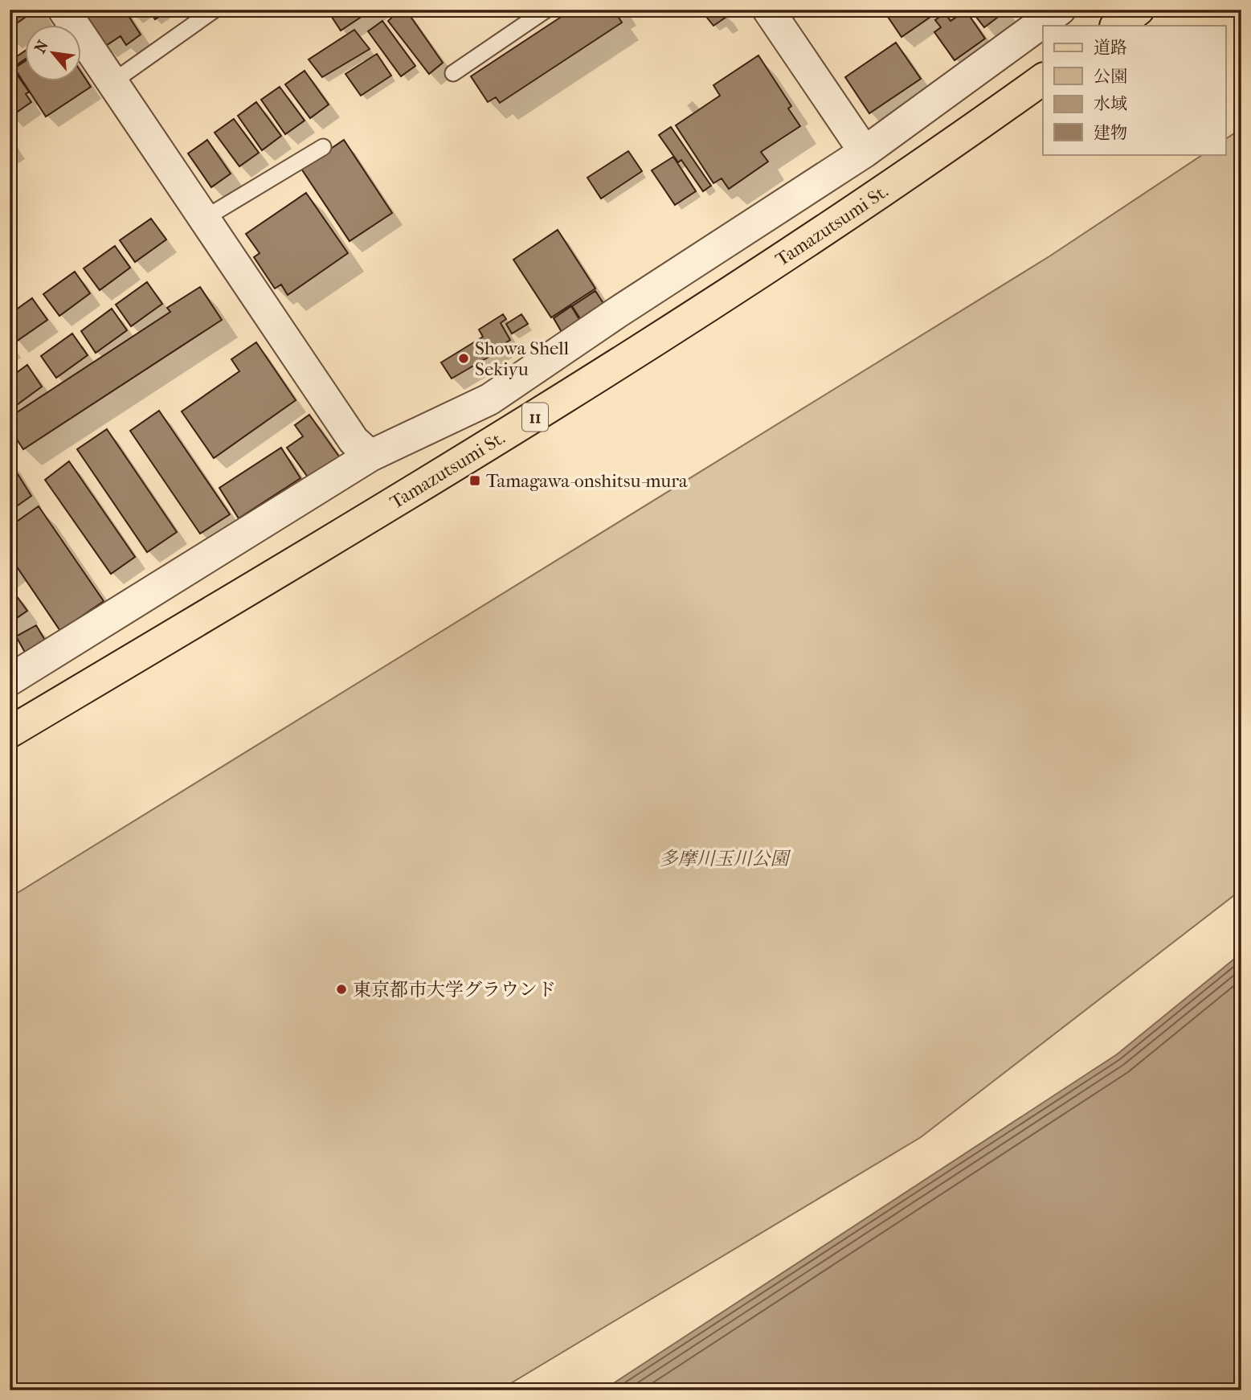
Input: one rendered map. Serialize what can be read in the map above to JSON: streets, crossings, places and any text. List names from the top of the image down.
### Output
{
  "streets": {
    "main road": ["Tamazutsumi St.", "11"]
  },
  "parks": ["多摩川玉川公園"],
  "places": {
    "other": ["Showa Shell Sekiyu", "東京都市大学グラウンド"],
    "transit": ["Tamagawa-onshitsu-mura"]
  },
  "legend": [
    "道路",
    "公園",
    "水域",
    "建物"
  ],
  "north": "top left"
}
